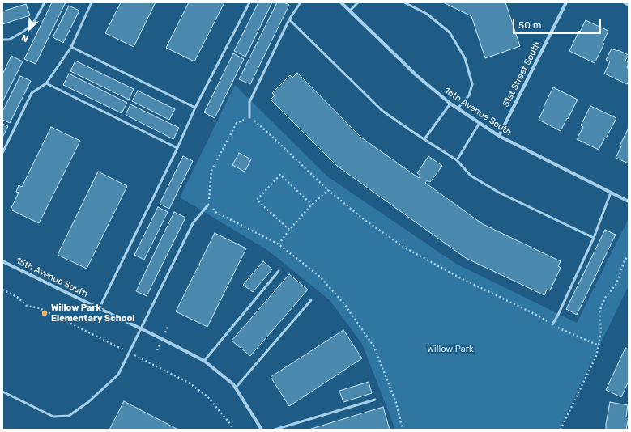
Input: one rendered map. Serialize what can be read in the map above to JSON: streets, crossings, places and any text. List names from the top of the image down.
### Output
{
  "streets": {
    "street": ["51st Street South", "16th Avenue South", "15th Avenue South"]
  },
  "crossings": [
    ["51st Street South", "16th Avenue South"]
  ],
  "parks": ["Willow Park"],
  "places": ["Willow Park Elementary School"],
  "scale_bar": "50 m",
  "north": "bottom left"
}
